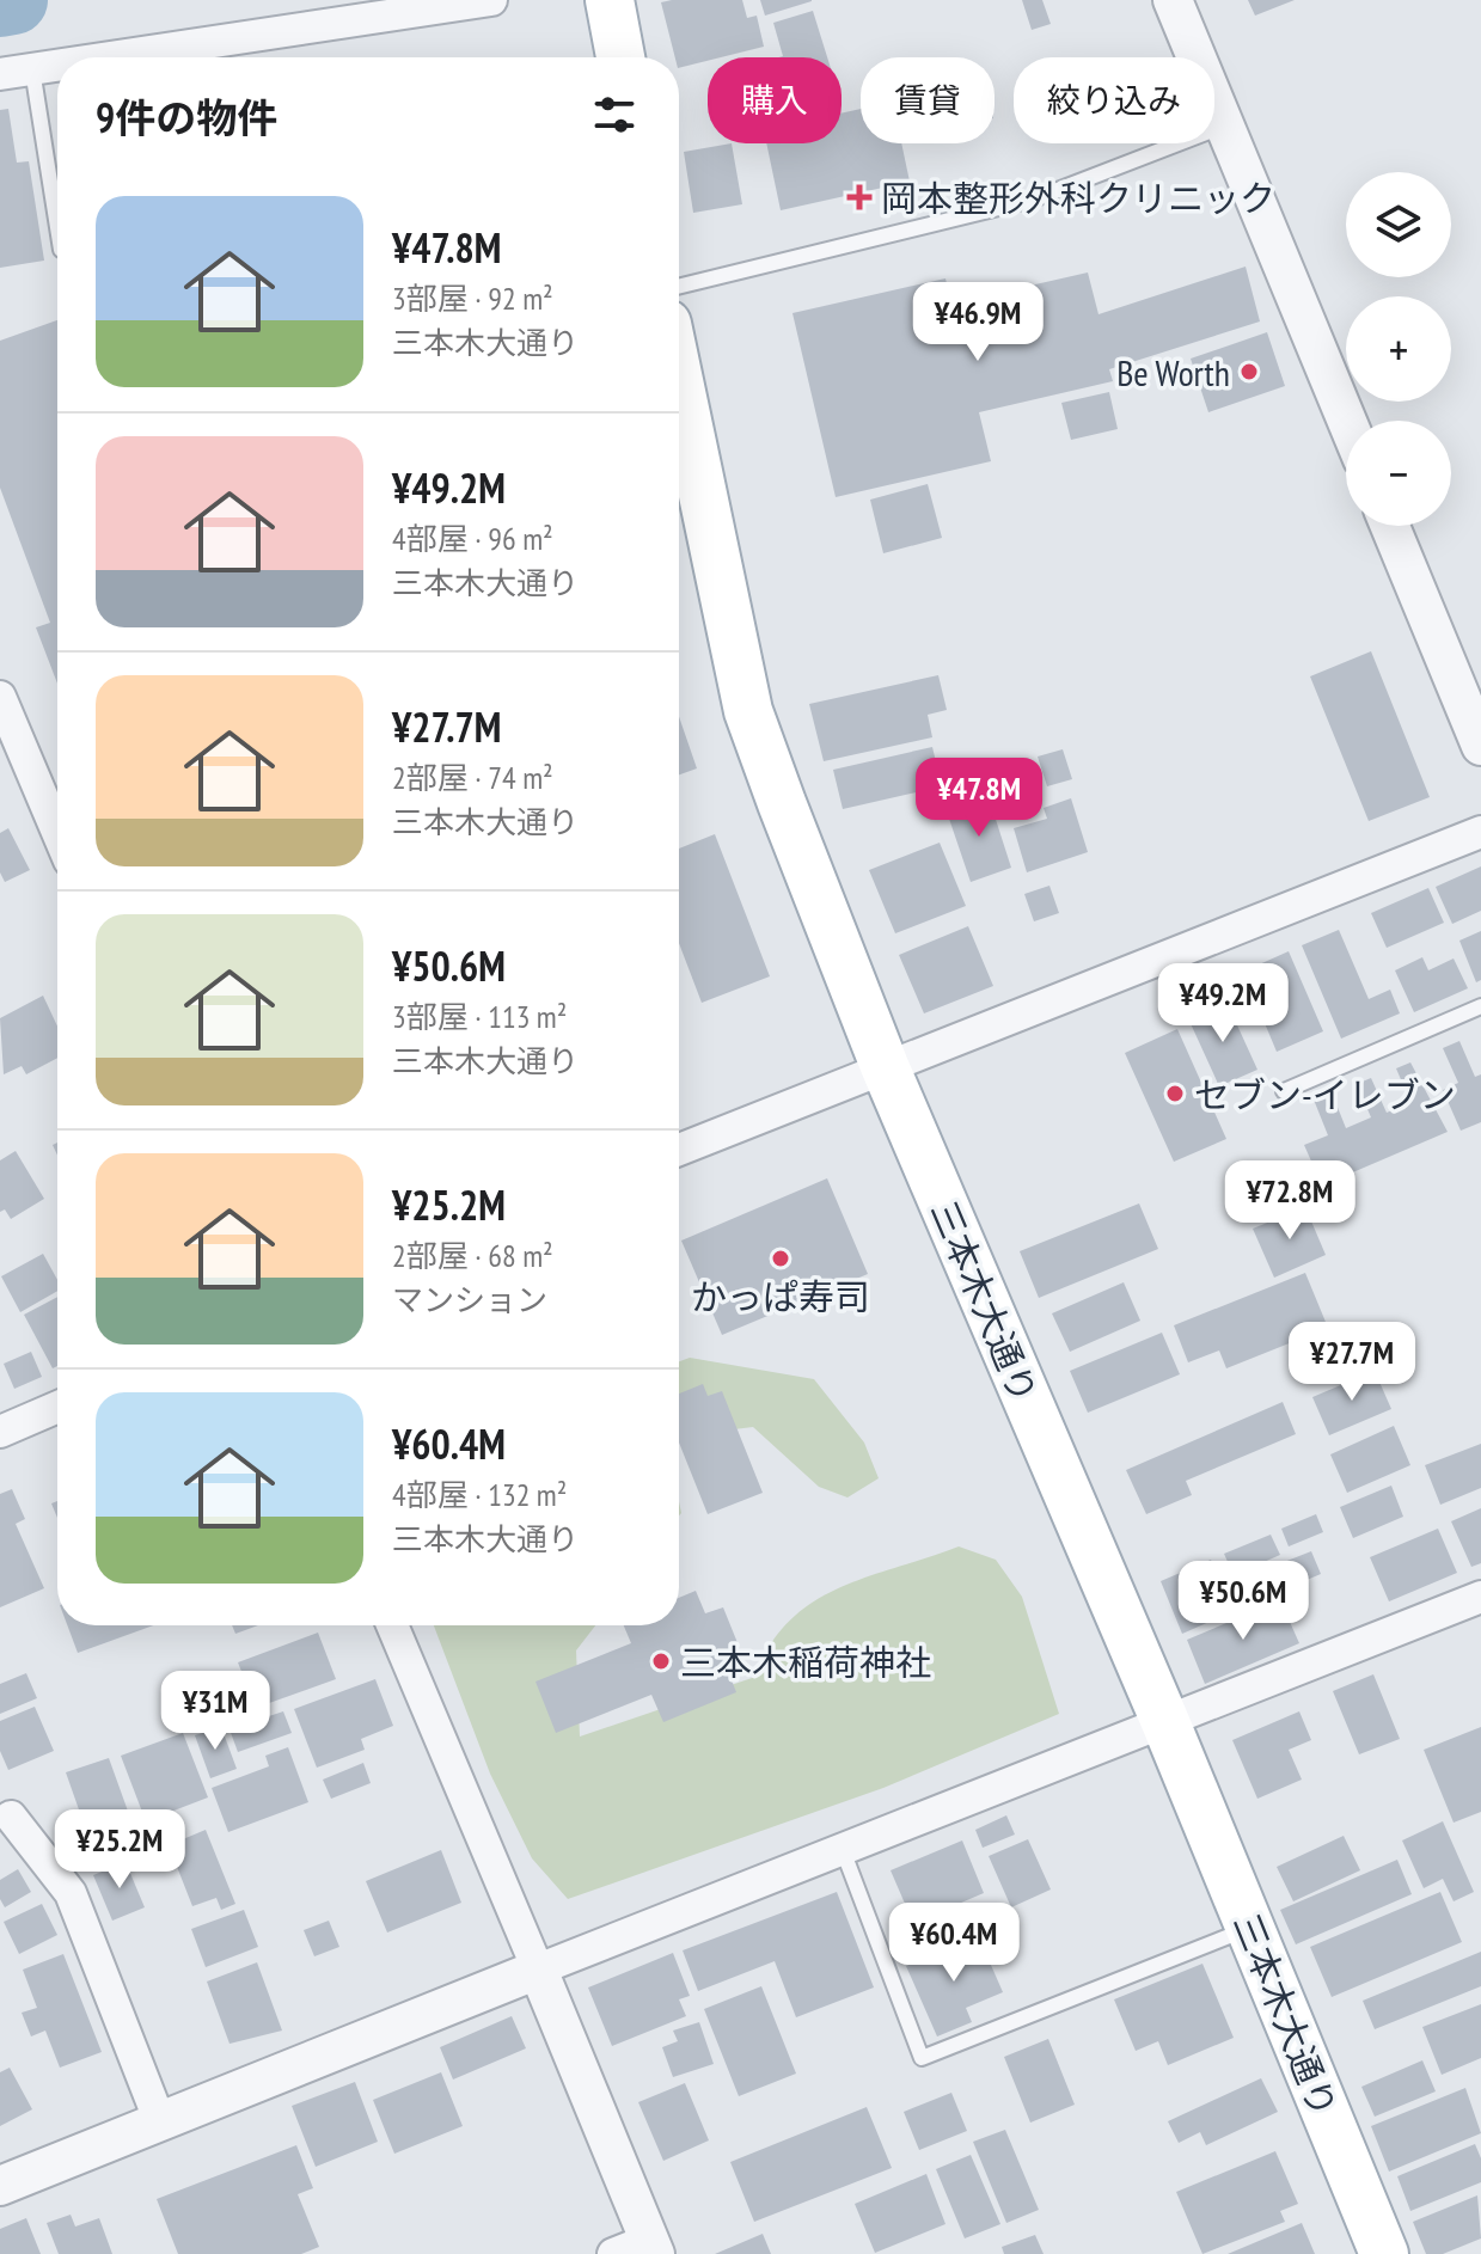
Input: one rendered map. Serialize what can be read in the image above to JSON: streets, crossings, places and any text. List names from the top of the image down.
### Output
{
  "streets": {
    "main road": ["三本木大通り"]
  },
  "places": {
    "health": ["岡本整形外科クリニック"],
    "other": [
      "Be Worth",
      "セブン-イレブン",
      "かっぱ寿司",
      "三本木稲荷神社"
    ]
  },
  "page": {
    "chip": ["購入", "賃貸", "絞り込み"],
    "heading": "9件の物件",
    "map_buttons": ["+", "−"],
    "list": [
      {
        "name": "¥47.8M",
        "note": "3部屋 · 92 m² · 三本木大通り"
      },
      {
        "name": "¥49.2M",
        "note": "4部屋 · 96 m² · 三本木大通り"
      },
      {
        "name": "¥27.7M",
        "note": "2部屋 · 74 m² · 三本木大通り"
      },
      {
        "name": "¥50.6M",
        "note": "3部屋 · 113 m² · 三本木大通り"
      },
      {
        "name": "¥25.2M",
        "note": "2部屋 · 68 m² · マンション"
      },
      {
        "name": "¥60.4M",
        "note": "4部屋 · 132 m² · 三本木大通り"
      }
    ],
    "price": [
      "¥46.9M",
      "¥47.8M",
      "¥49.2M",
      "¥72.8M",
      "¥27.7M",
      "¥50.6M",
      "¥31M",
      "¥25.2M",
      "¥60.4M"
    ]
  }
}
